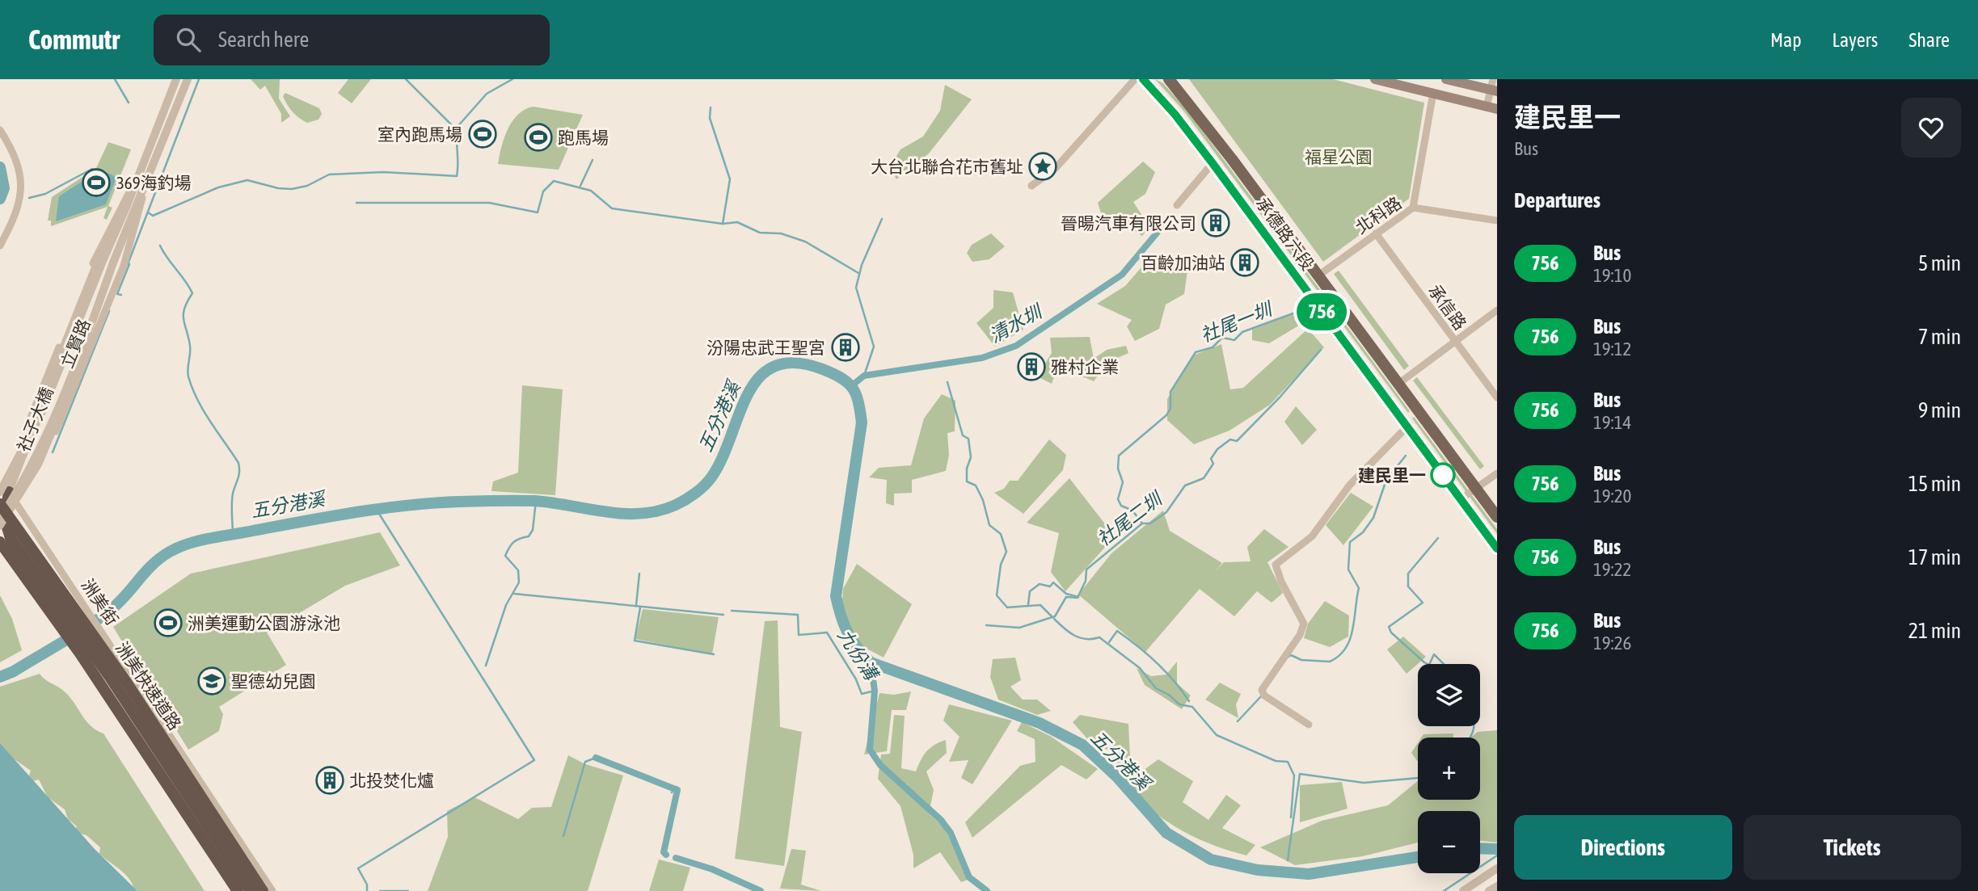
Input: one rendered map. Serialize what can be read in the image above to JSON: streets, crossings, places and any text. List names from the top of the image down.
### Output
{
  "streets": {
    "highway": ["洲美快速道路"],
    "main road": ["承德路六段"],
    "street": [
      "北科路",
      "承信路",
      "立賢路",
      "社子大橋",
      "洲美街"
    ]
  },
  "crossings": [
    ["北科路", "承德路六段"],
    ["北科路", "承信路"],
    ["立賢路", "社子大橋"],
    ["立賢路", "洲美街"],
    ["社子大橋", "洲美街"]
  ],
  "water": [
    "社尾一圳",
    "清水圳",
    "五分港溪",
    "社尾二圳",
    "九份溝"
  ],
  "parks": ["福星公園"],
  "places": {
    "sports": [
      "室內跑馬場",
      "跑馬場",
      "369海釣場",
      "洲美運動公園游泳池"
    ],
    "place": ["大台北聯合花市舊址"],
    "building": [
      "晉暘汽車有限公司",
      "百齡加油站",
      "汾陽忠武王聖宮",
      "雅村企業",
      "北投焚化爐"
    ],
    "other": ["建民里一"],
    "school or university": ["聖德幼兒園"]
  },
  "lines": ["bus line 756"],
  "page": {
    "header": "Commutr",
    "search": "Search here",
    "nav": ["Map", "Layers", "Share"],
    "on_map": "756",
    "heading": [
      ["建民里一", "Bus"],
      "Departures"
    ],
    "list": [
      {
        "mark": "756",
        "name": "Bus",
        "note": "19:10",
        "value": "5 min"
      },
      {
        "mark": "756",
        "name": "Bus",
        "note": "19:12",
        "value": "7 min"
      },
      {
        "mark": "756",
        "name": "Bus",
        "note": "19:14",
        "value": "9 min"
      },
      {
        "mark": "756",
        "name": "Bus",
        "note": "19:20",
        "value": "15 min"
      },
      {
        "mark": "756",
        "name": "Bus",
        "note": "19:22",
        "value": "17 min"
      },
      {
        "mark": "756",
        "name": "Bus",
        "note": "19:26",
        "value": "21 min"
      }
    ],
    "map_buttons": ["+", "−"],
    "buttons": ["Directions", "Tickets"]
  }
}
